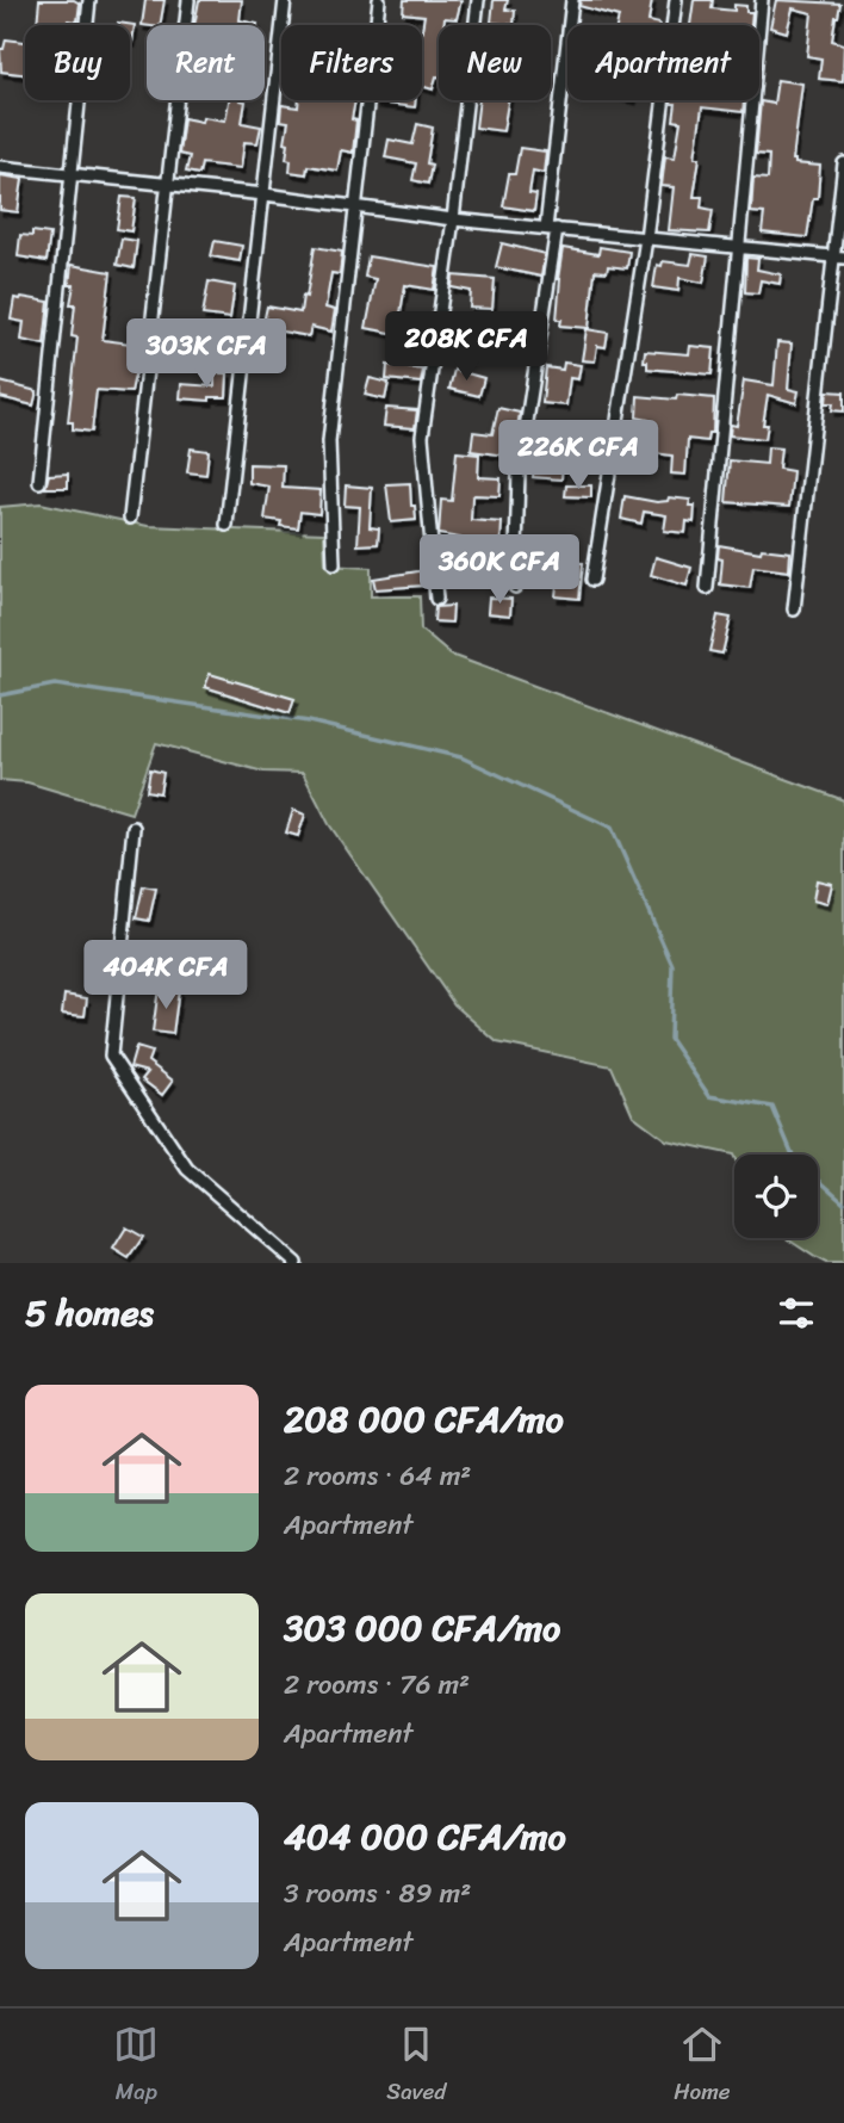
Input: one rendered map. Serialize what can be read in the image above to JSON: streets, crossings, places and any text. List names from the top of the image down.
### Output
{
  "page": {
    "chip": [
      "Buy",
      "Rent",
      "Filters",
      "New",
      "Apartment"
    ],
    "price": [
      "208K CFA",
      "303K CFA",
      "226K CFA",
      "360K CFA",
      "404K CFA"
    ],
    "heading": "5 homes",
    "list": [
      {
        "name": "208 000 CFA/mo",
        "note": "2 rooms · 64 m² · Apartment"
      },
      {
        "name": "303 000 CFA/mo",
        "note": "2 rooms · 76 m² · Apartment"
      },
      {
        "name": "404 000 CFA/mo",
        "note": "3 rooms · 89 m² · Apartment"
      }
    ],
    "tabs": ["Map", "Saved", "Home"]
  }
}
